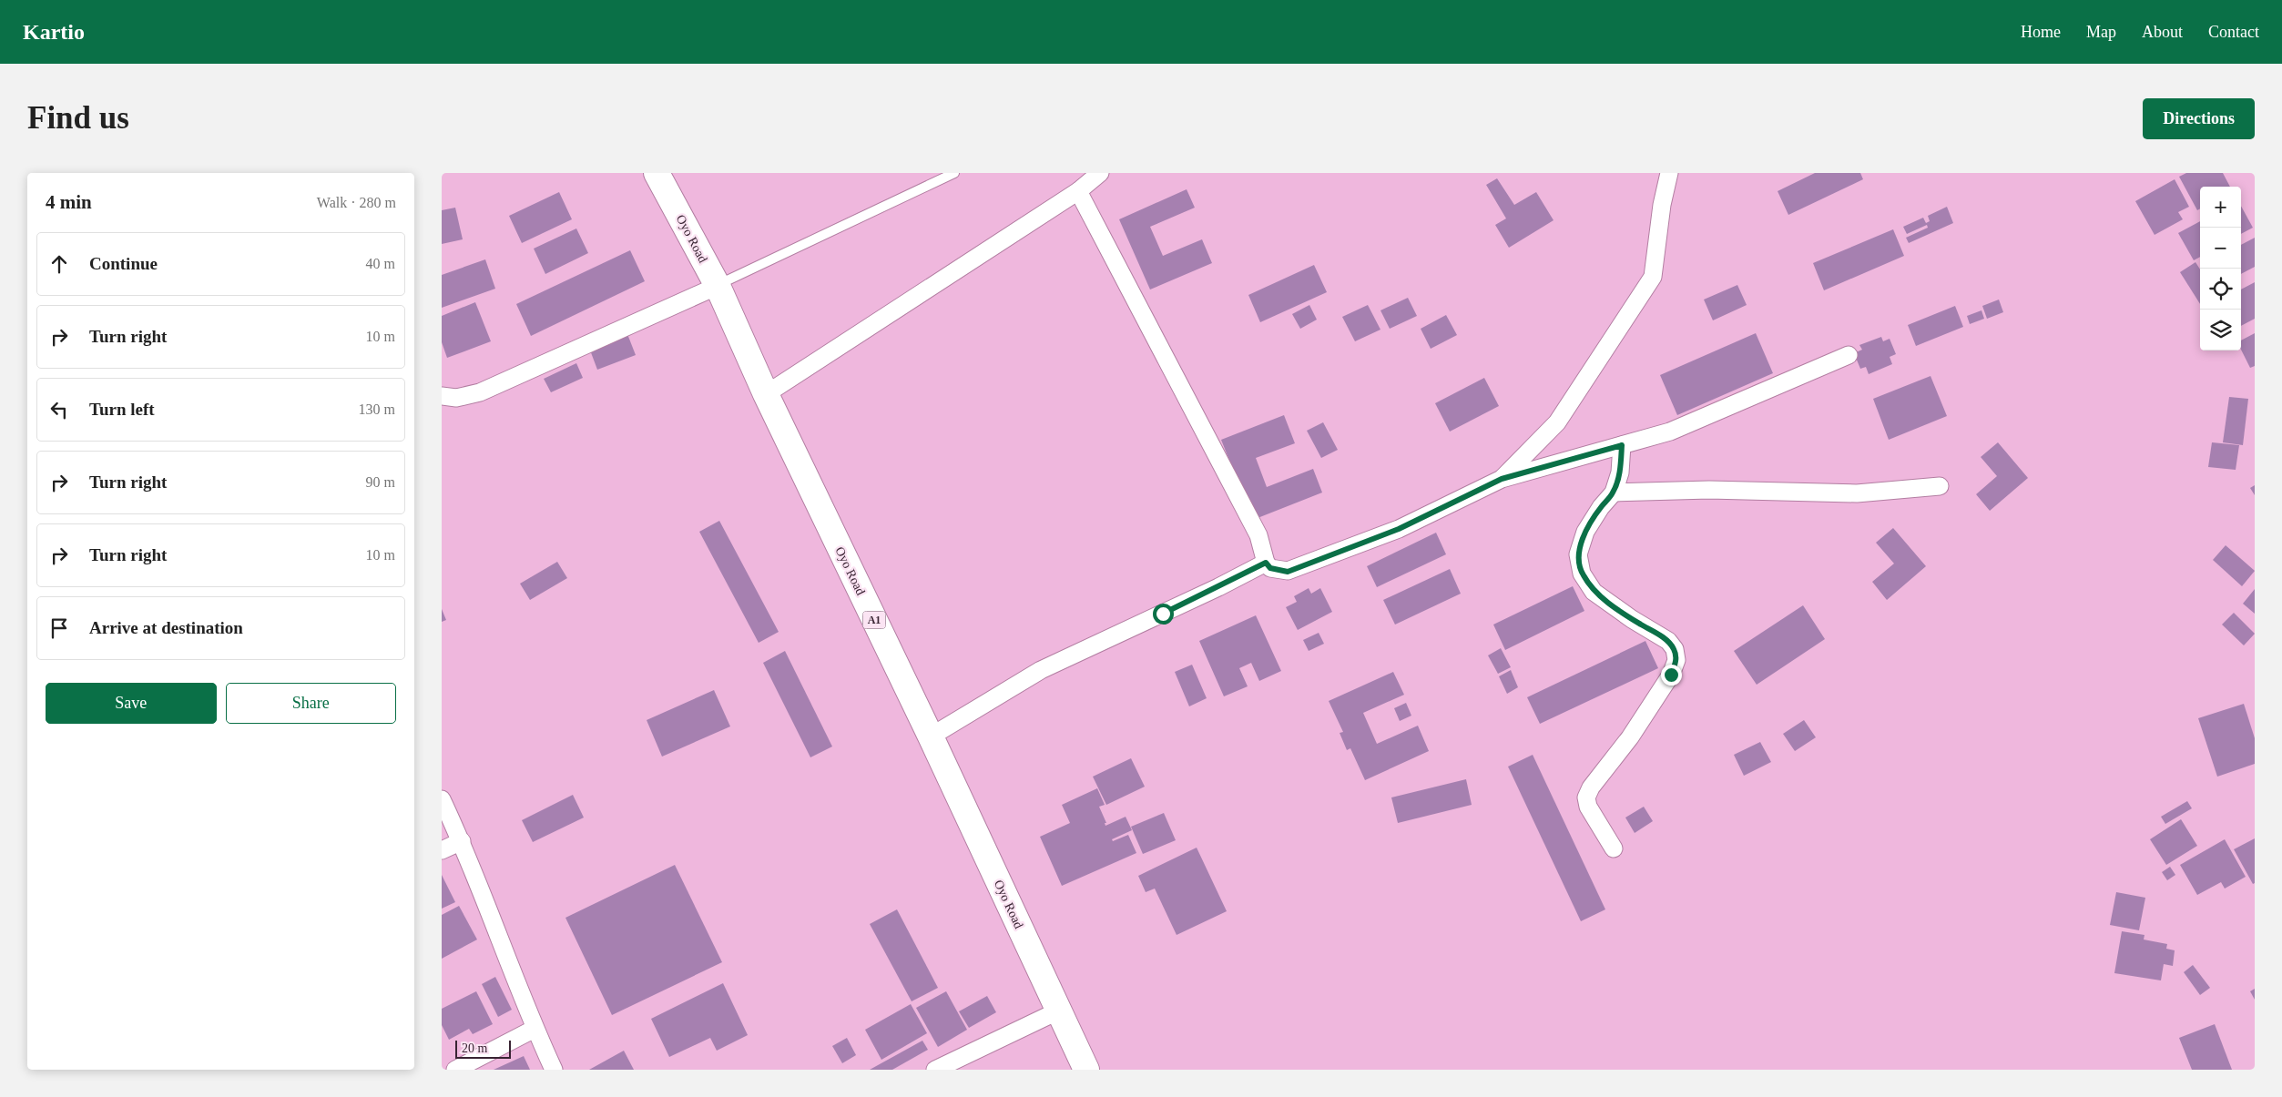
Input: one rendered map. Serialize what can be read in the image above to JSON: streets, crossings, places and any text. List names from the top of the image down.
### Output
{
  "streets": {
    "highway": ["Oyo Road", "A1"]
  },
  "scale_bar": "20 m",
  "page": {
    "header": "Kartio",
    "nav": [
      "Home",
      "Map",
      "About",
      "Contact"
    ],
    "buttons": [
      "Directions",
      ["Save", "Share"]
    ],
    "title": "Find us",
    "heading": ["4 min", "Walk · 280 m"],
    "map_buttons": ["+", "−"],
    "list": [
      ["Continue", "40 m"],
      ["Turn right", "10 m"],
      ["Turn left", "130 m"],
      ["Turn right", "90 m"],
      ["Turn right", "10 m"],
      "Arrive at destination"
    ],
    "scale": "20 m"
  }
}
